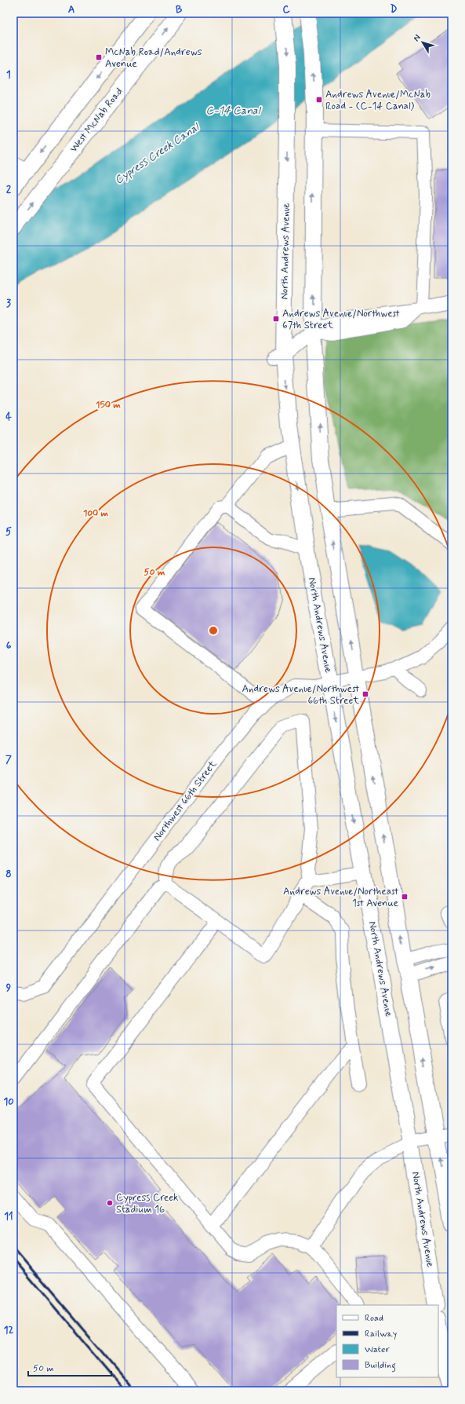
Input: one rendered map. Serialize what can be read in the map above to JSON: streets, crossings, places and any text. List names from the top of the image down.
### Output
{
  "streets": {
    "main road": ["West McNab Road", "North Andrews Avenue"],
    "street": ["Northwest 66th Street"]
  },
  "crossings": [
    ["North Andrews Avenue", "Northwest 66th Street"]
  ],
  "water": ["C-14 Canal", "Cypress Creek Canal"],
  "places": {
    "transit": [
      "McNab Road/Andrews Avenue",
      "Andrews Avenue/McNab Road - (C-14 Canal)",
      "Andrews Avenue/Northwest 67th Street",
      "Andrews Avenue/Northwest 66th Street",
      "Andrews Avenue/Northeast 1st Avenue"
    ],
    "other": ["Cypress Creek Stadium 16"]
  },
  "legend": [
    "Road",
    "Railway",
    "Water",
    "Building"
  ],
  "scale_bar": "50 m",
  "north": "top left",
  "grid": {
    "columns": [
      "A",
      "B",
      "C",
      "D"
    ],
    "rows": [
      "1",
      "2",
      "3",
      "4",
      "5",
      "6",
      "7",
      "8",
      "9",
      "10",
      "11",
      "12"
    ]
  },
  "rings": ["150 m", "100 m", "50 m"]
}
